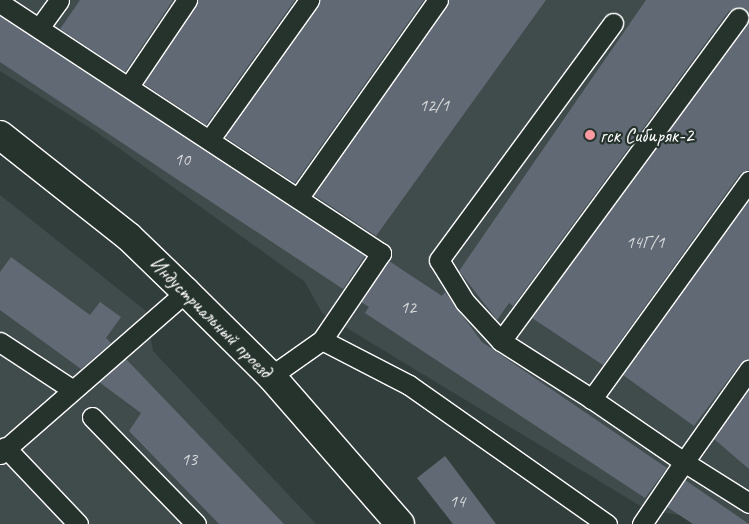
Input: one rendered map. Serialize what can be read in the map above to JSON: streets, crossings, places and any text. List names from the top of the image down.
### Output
{
  "streets": {
    "street": ["Индустриальный проезд"]
  },
  "places": ["гск Сибиряк-2"],
  "house_numbers": [
    "12/1",
    "10",
    "14Г/1",
    "12",
    "13",
    "14"
  ]
}
